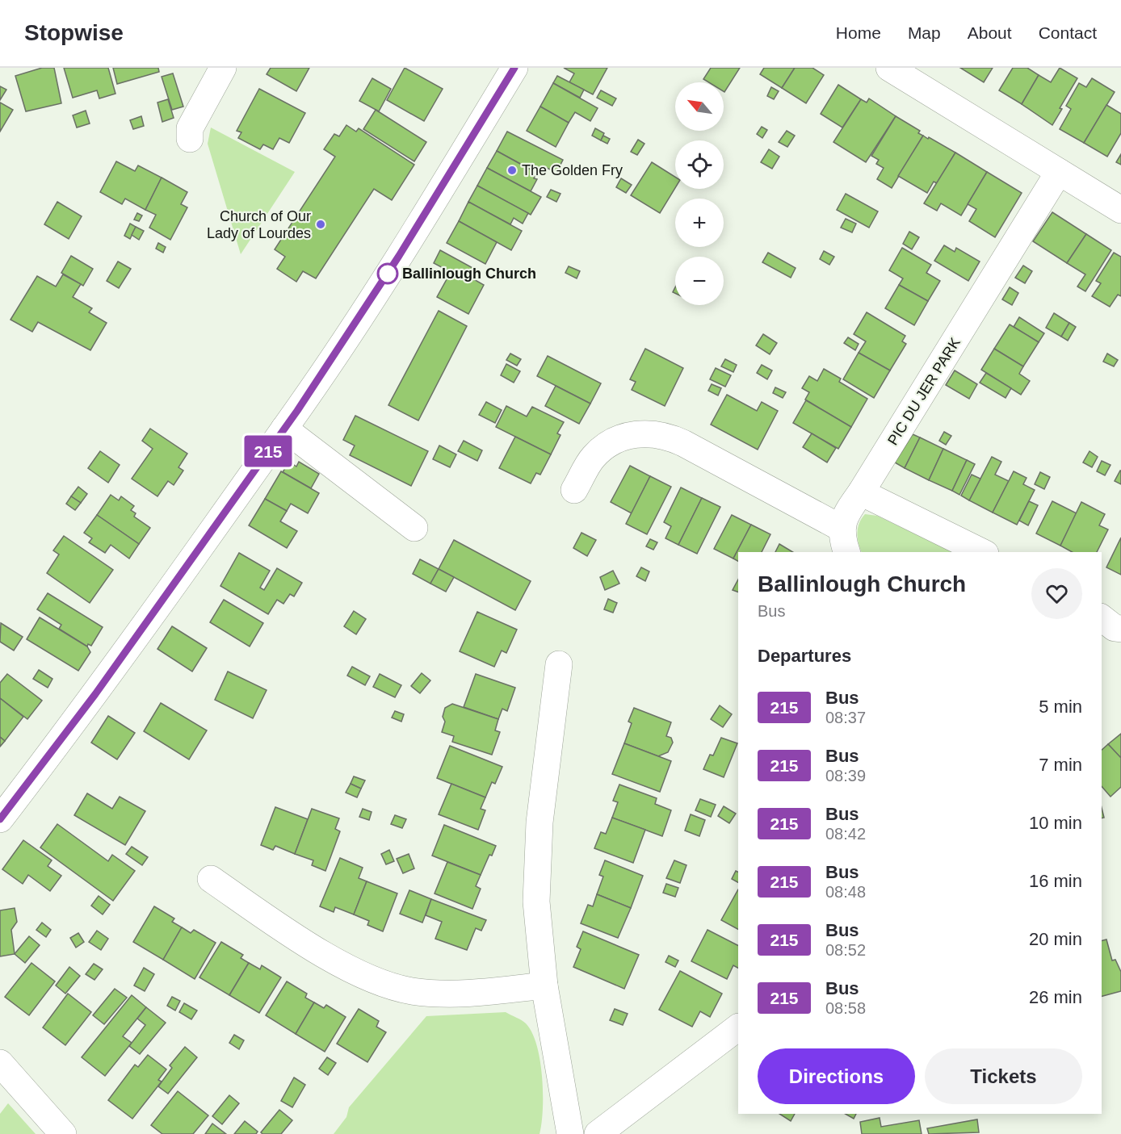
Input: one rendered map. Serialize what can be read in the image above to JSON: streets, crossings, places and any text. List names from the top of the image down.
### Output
{
  "streets": {
    "street": ["PIC DU JER PARK"]
  },
  "places": ["The Golden Fry", "Church of Our Lady of Lourdes", "Ballinlough Church"],
  "lines": ["bus line 215"],
  "north": "top left",
  "page": {
    "header": "Stopwise",
    "nav": [
      "Home",
      "Map",
      "About",
      "Contact"
    ],
    "on_map": "215",
    "map_buttons": ["+", "−"],
    "heading": [
      ["Ballinlough Church", "Bus"],
      "Departures"
    ],
    "list": [
      {
        "mark": "215",
        "name": "Bus",
        "note": "08:37",
        "value": "5 min"
      },
      {
        "mark": "215",
        "name": "Bus",
        "note": "08:39",
        "value": "7 min"
      },
      {
        "mark": "215",
        "name": "Bus",
        "note": "08:42",
        "value": "10 min"
      },
      {
        "mark": "215",
        "name": "Bus",
        "note": "08:48",
        "value": "16 min"
      },
      {
        "mark": "215",
        "name": "Bus",
        "note": "08:52",
        "value": "20 min"
      },
      {
        "mark": "215",
        "name": "Bus",
        "note": "08:58",
        "value": "26 min"
      }
    ],
    "buttons": ["Directions", "Tickets"]
  }
}
